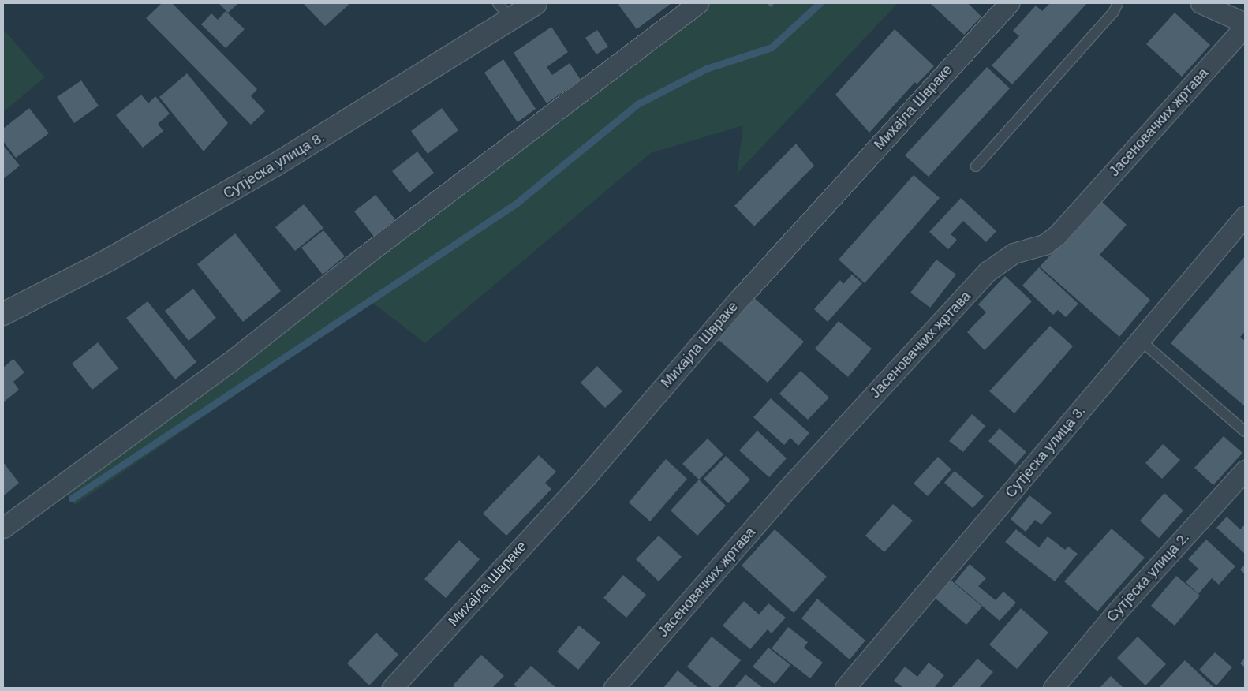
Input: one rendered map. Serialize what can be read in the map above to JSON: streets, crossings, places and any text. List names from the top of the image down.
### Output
{
  "streets": {
    "street": [
      "Михајла Швраке",
      "Јасеновачких жртава",
      "Сутјеска улица 8.",
      "Сутјеска улица 3.",
      "Сутјеска улица 2."
    ]
  }
}
